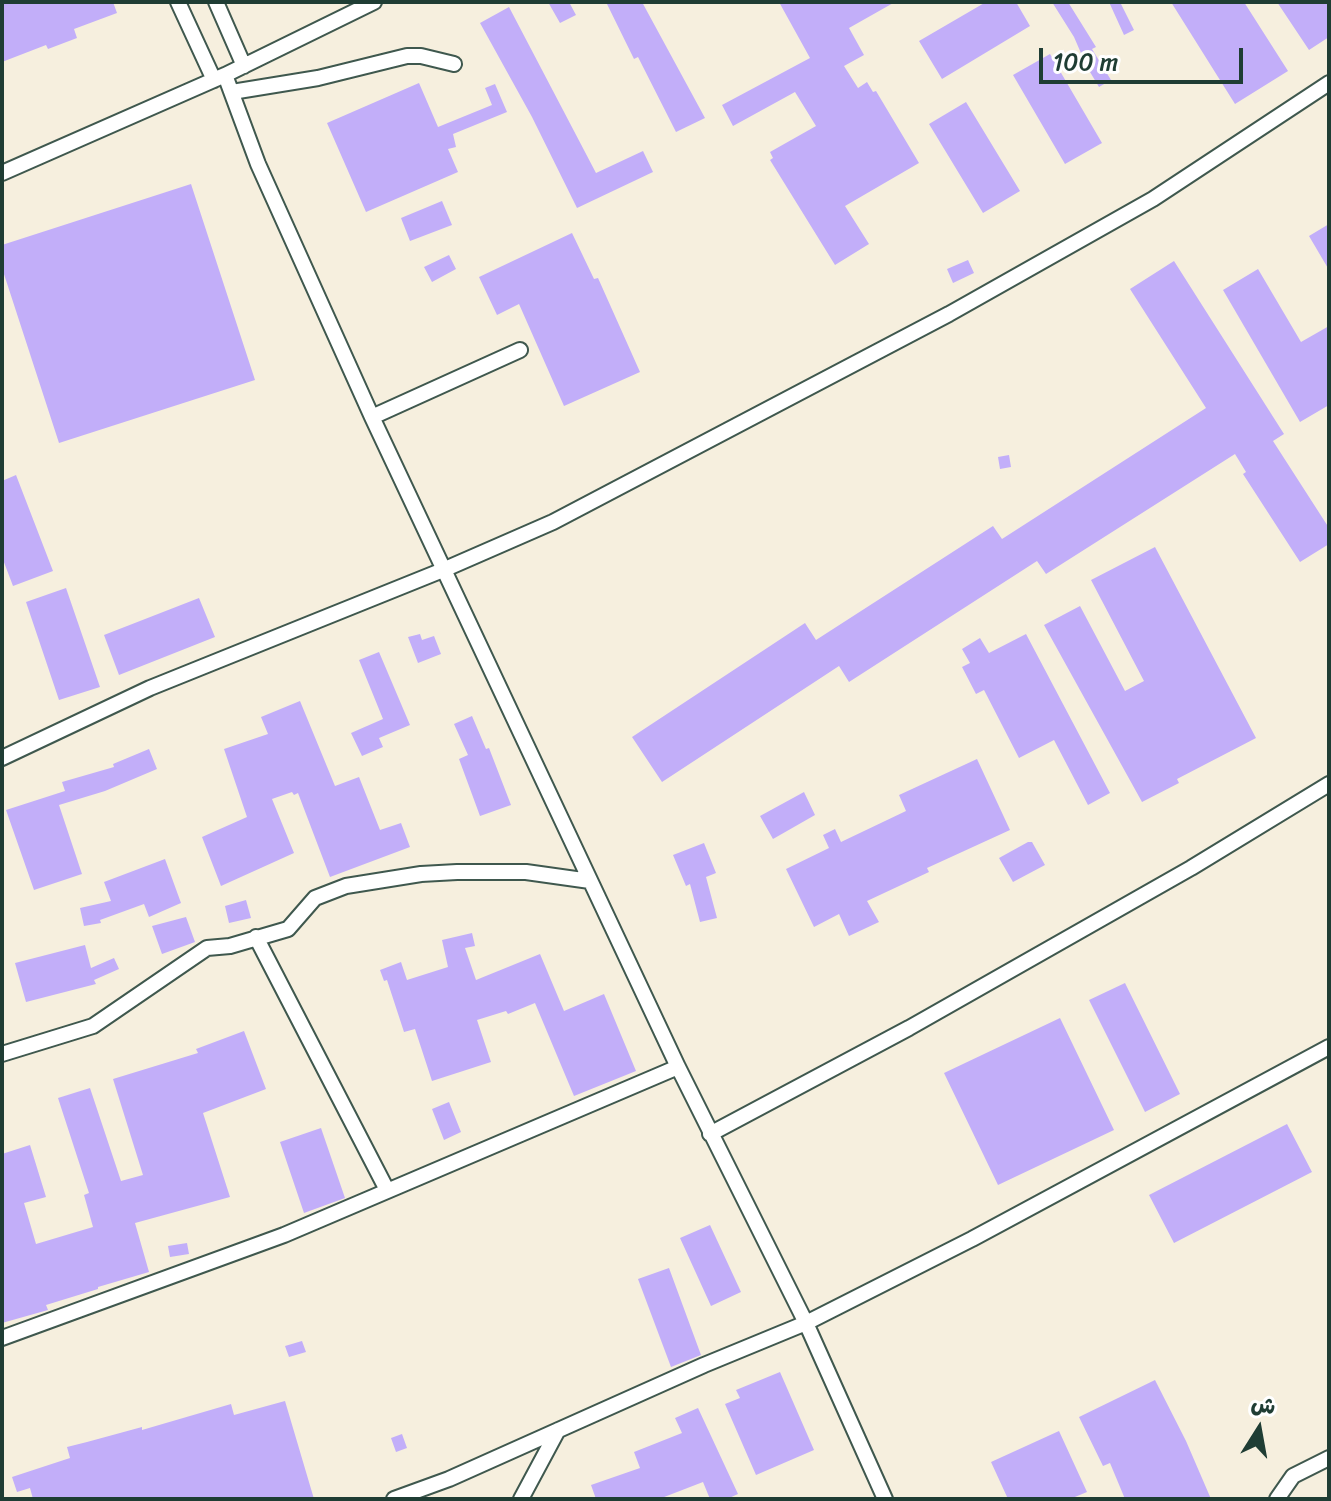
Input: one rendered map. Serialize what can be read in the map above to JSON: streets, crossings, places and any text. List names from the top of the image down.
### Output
{
  "scale_bar": "100 m",
  "north": "top"
}
